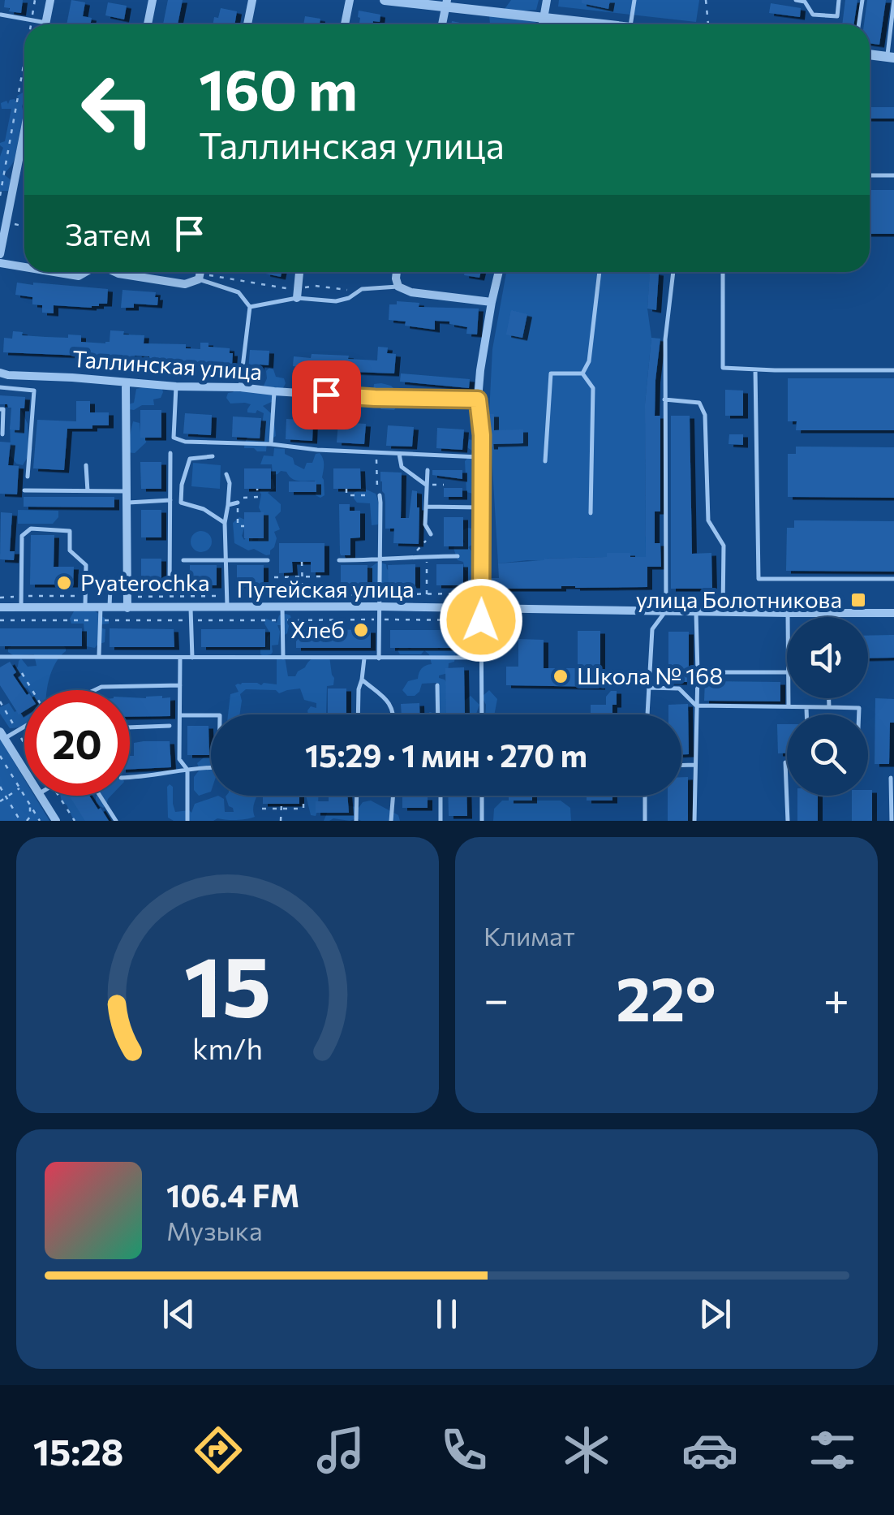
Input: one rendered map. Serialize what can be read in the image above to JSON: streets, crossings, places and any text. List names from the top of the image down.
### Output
{
  "streets": {
    "street": ["Таллинская улица", "Путейская улица"]
  },
  "places": {
    "other": ["Pyaterochka", "Хлеб", "Школа № 168"],
    "transit": ["улица Болотникова"]
  },
  "page": {
    "turn": ["160 m", "Таллинская улица"],
    "then": "Затем",
    "limit": "20",
    "trip": "15:29 · 1 мин · 270 m",
    "tile": "Климат",
    "heat": ["−", "22°", "+"],
    "song": ["106.4 FM", "Музыка"],
    "tabs": "15:28",
    "gauge": ["15", "km/h"]
  }
}
